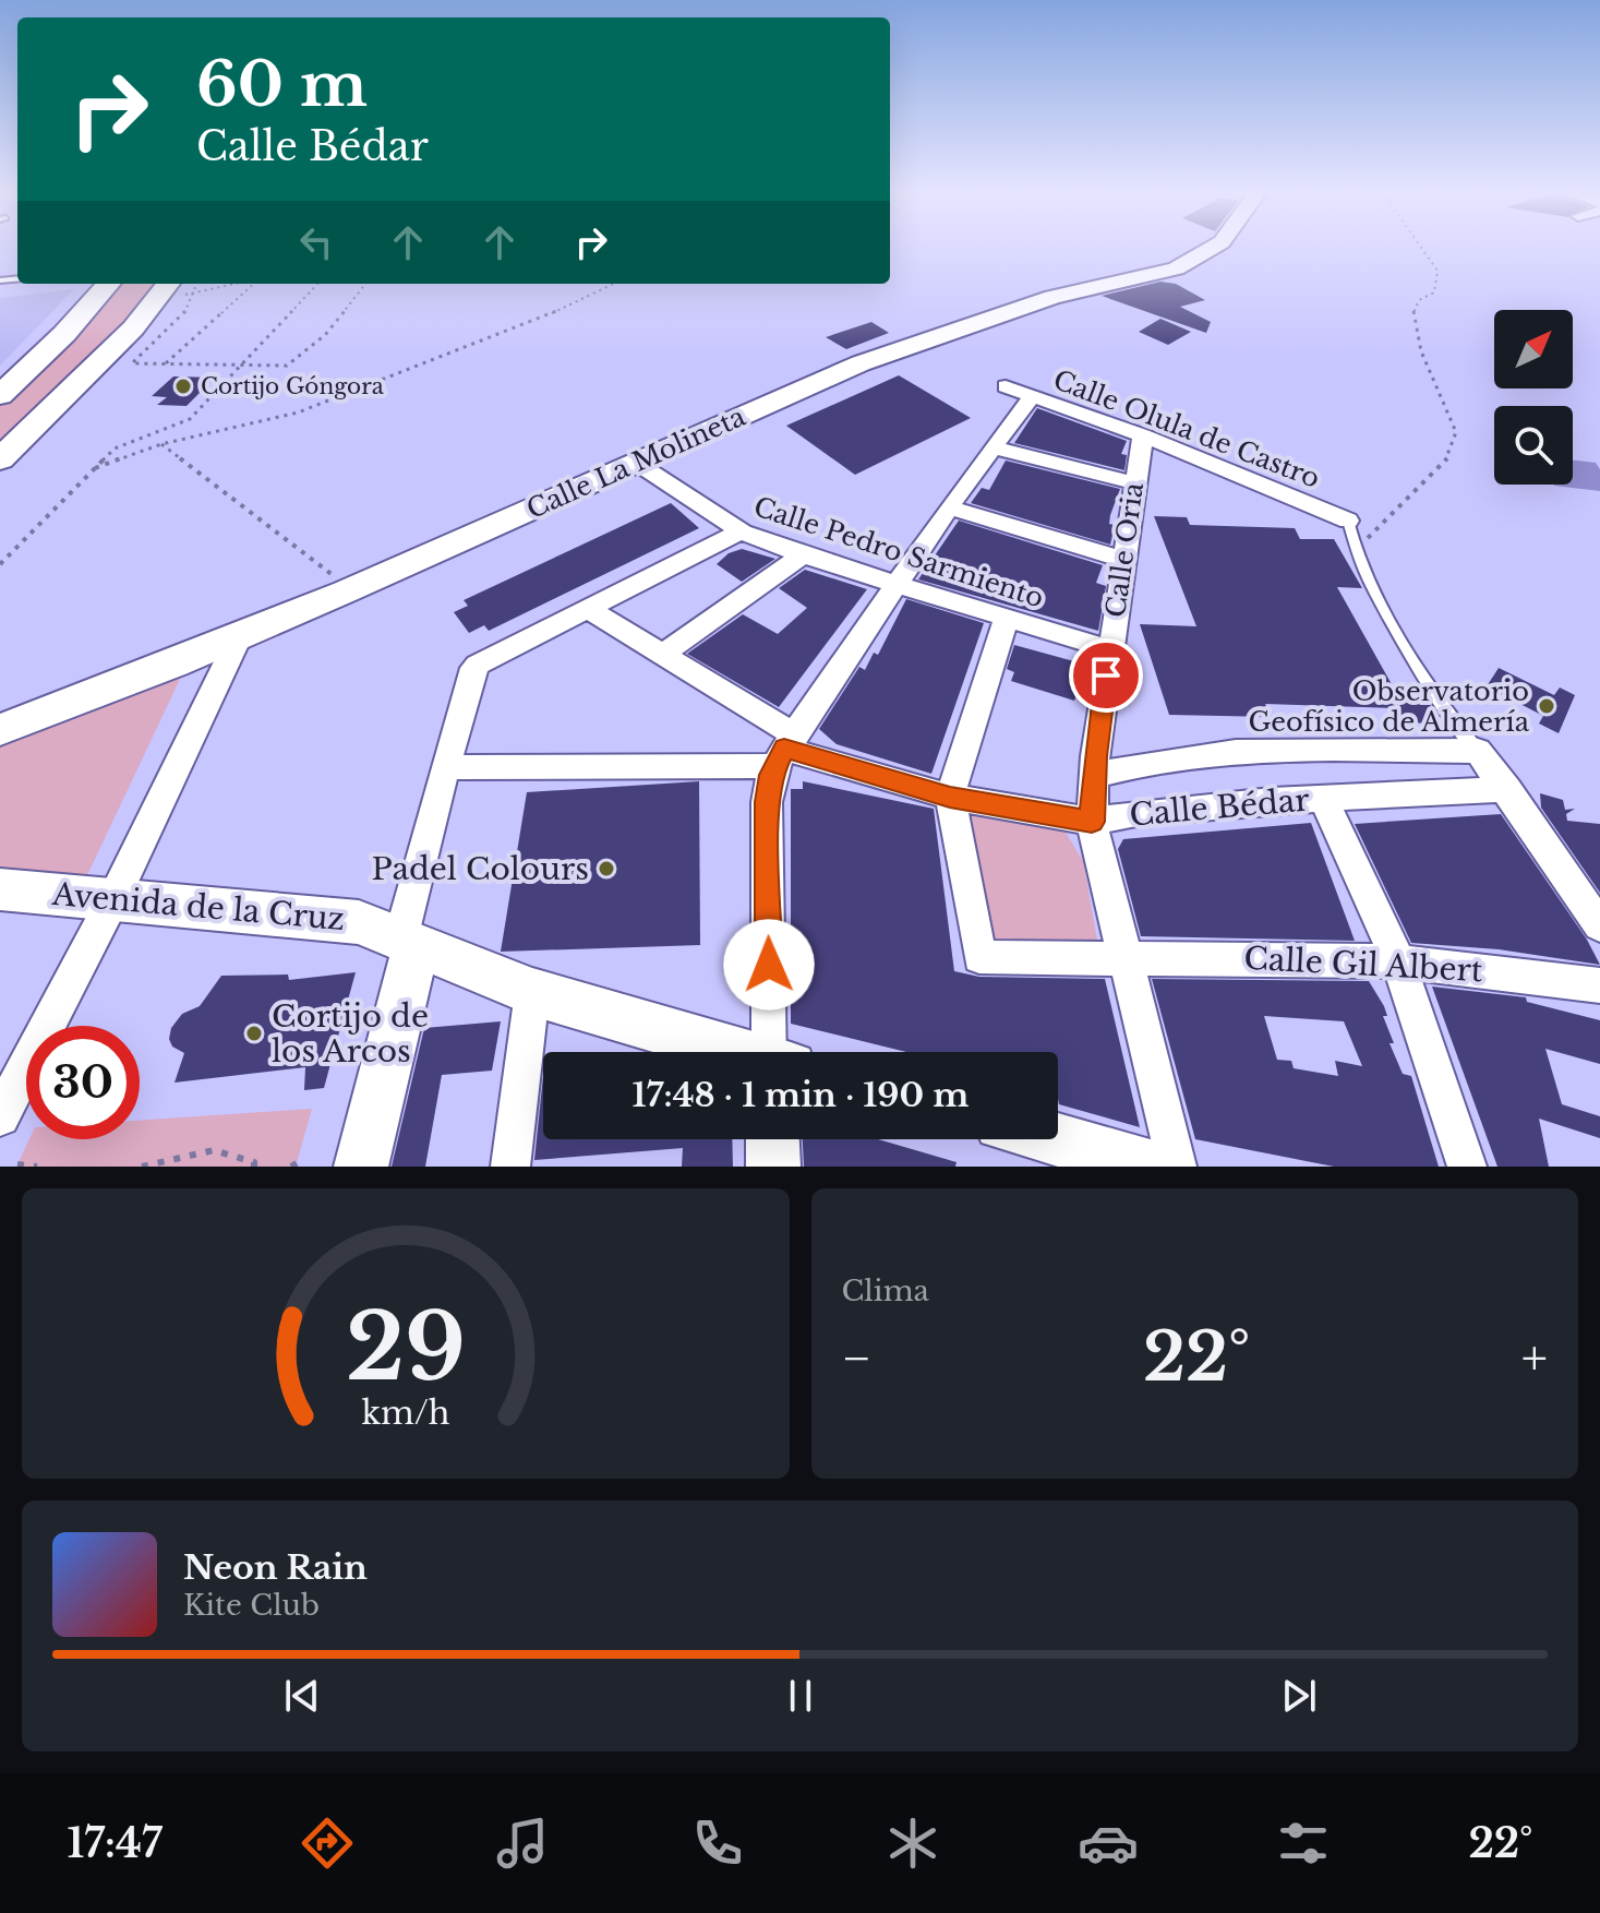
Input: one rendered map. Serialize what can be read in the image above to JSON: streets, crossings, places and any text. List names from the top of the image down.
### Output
{
  "streets": {
    "street": [
      "Calle Olula de Castro",
      "Calle La Molineta",
      "Calle Oria",
      "Calle Pedro Sarmiento",
      "Calle Bédar",
      "Avenida de la Cruz",
      "Calle Gil Albert"
    ]
  },
  "crossings": [
    ["Calle Olula de Castro", "Calle Oria"],
    ["Calle La Molineta", "Calle Pedro Sarmiento"],
    ["Calle Oria", "Calle Pedro Sarmiento"],
    ["Calle Oria", "Calle Bédar"],
    ["Calle Oria", "Calle Gil Albert"],
    ["Calle Bédar", "Calle Gil Albert"]
  ],
  "places": [
    "Cortijo Góngora",
    "Observatorio Geofísico de Almería",
    "Padel Colours",
    "Cortijo de los Arcos"
  ],
  "north": "top right",
  "page": {
    "turn": ["60 m", "Calle Bédar"],
    "limit": "30",
    "trip": "17:48 · 1 min · 190 m",
    "tile": "Clima",
    "heat": ["−", "22°", "+"],
    "song": ["Neon Rain", "Kite Club"],
    "tabs": ["17:47", "22°"],
    "gauge": ["29", "km/h"]
  }
}
